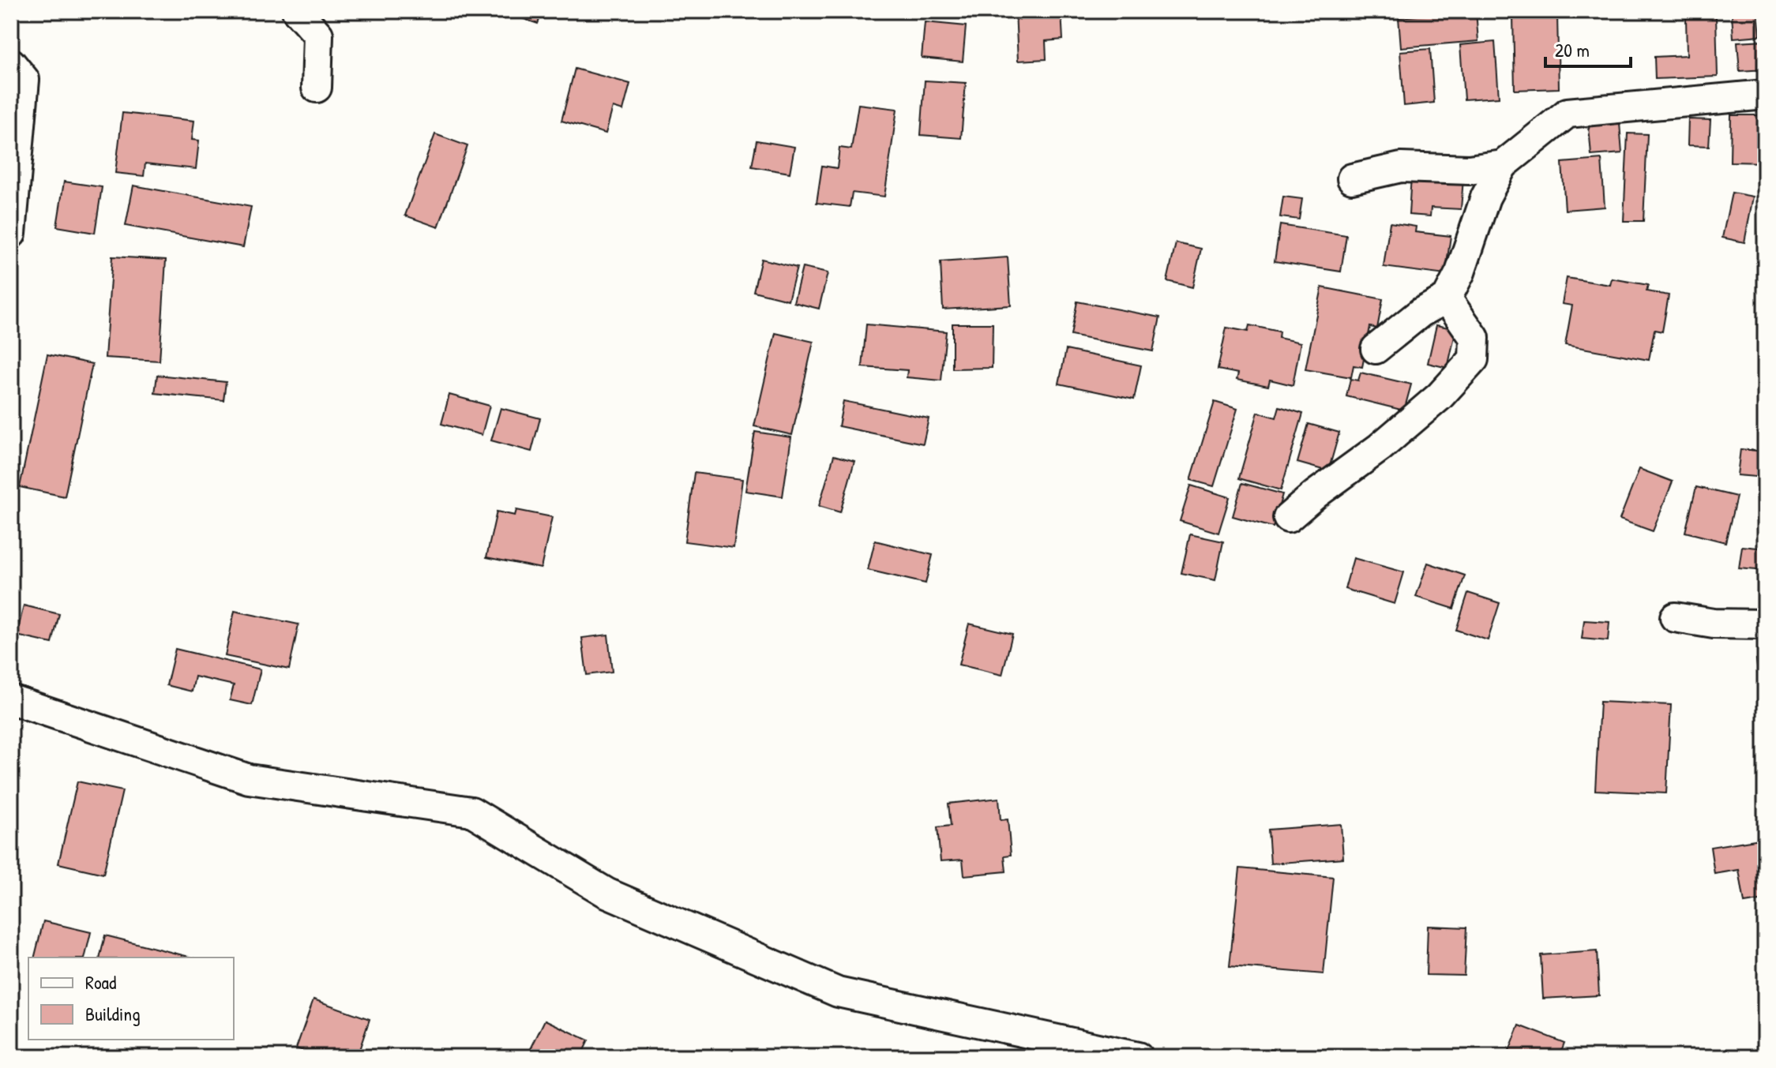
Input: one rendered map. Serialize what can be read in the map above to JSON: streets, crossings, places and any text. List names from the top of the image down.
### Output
{
  "legend": ["Road", "Building"],
  "scale_bar": "20 m"
}
